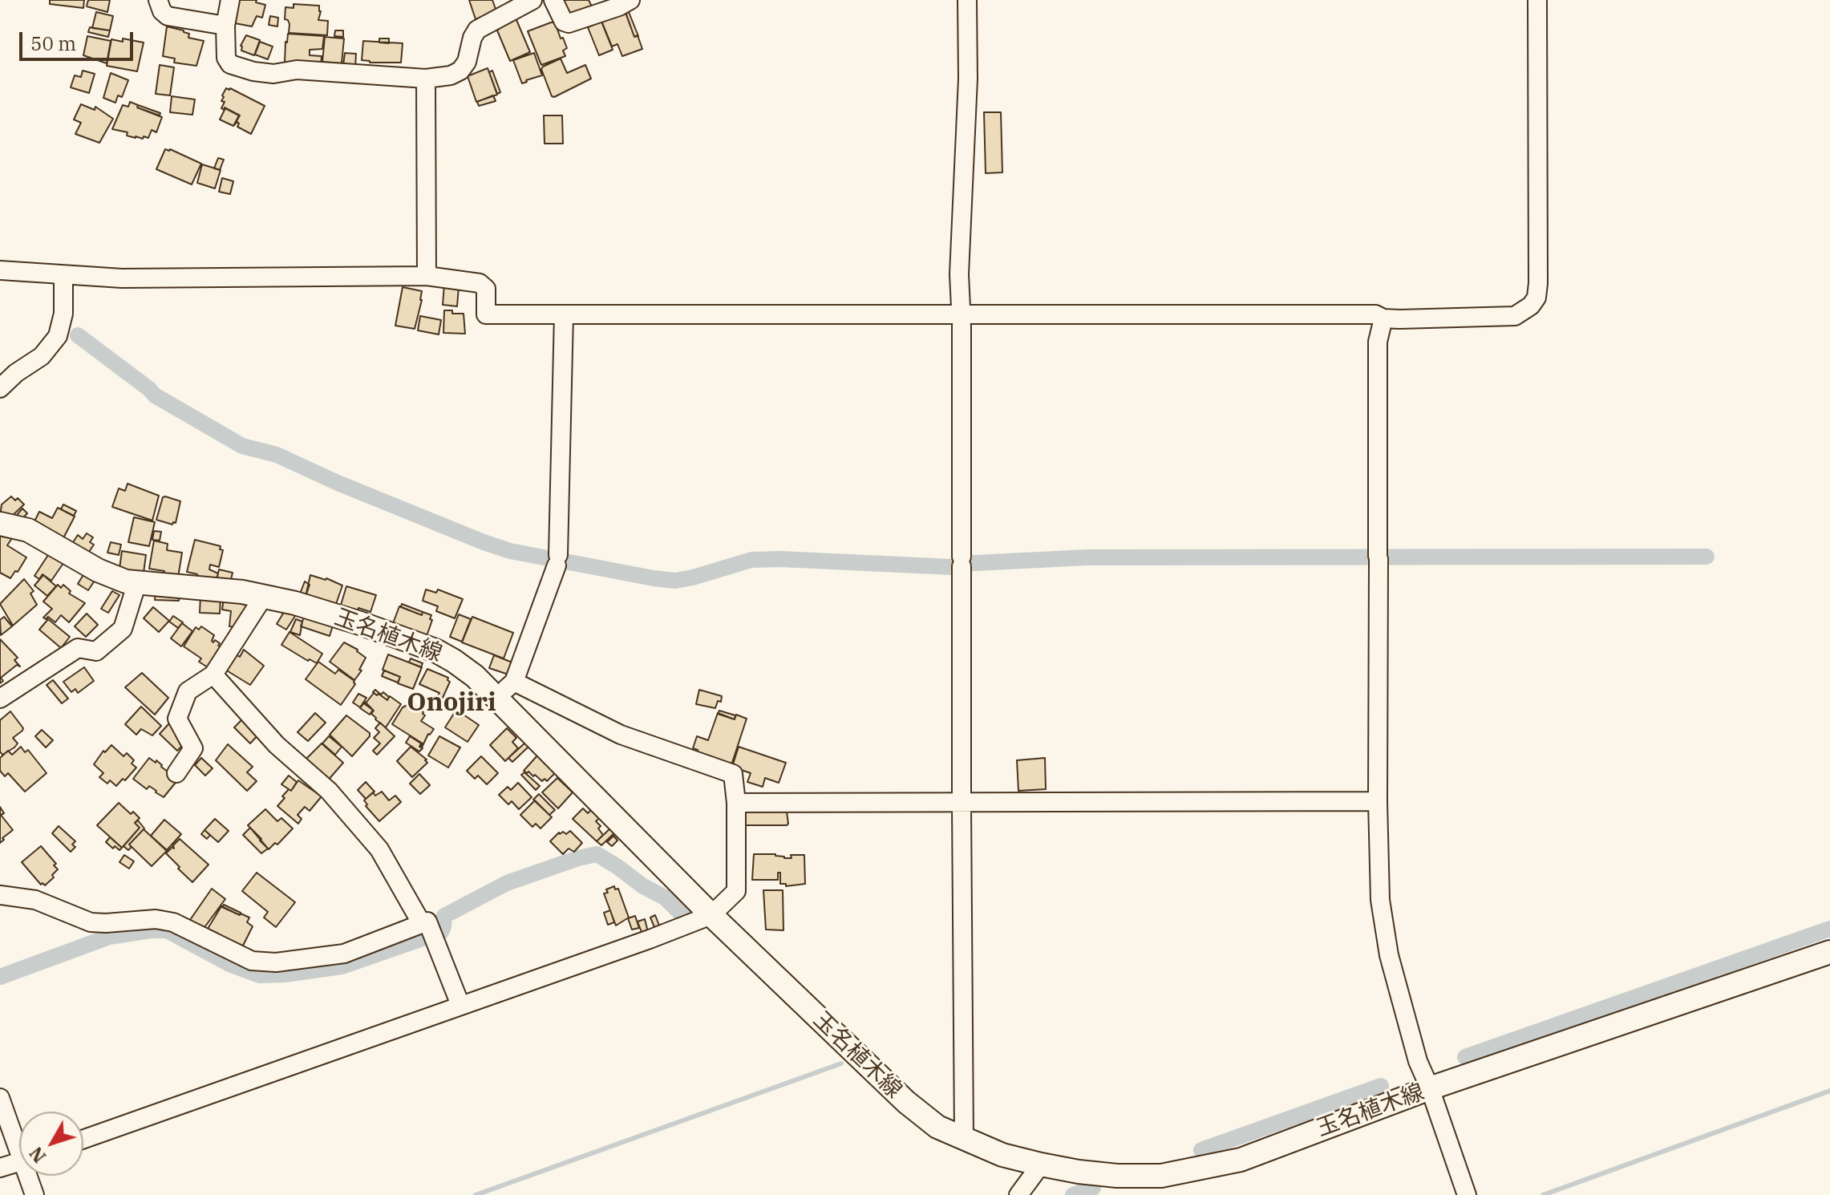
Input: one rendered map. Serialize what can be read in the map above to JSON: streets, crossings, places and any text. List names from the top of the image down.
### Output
{
  "streets": {
    "main road": ["玉名植木線"]
  },
  "districts": ["Onojiri"],
  "scale_bar": "50 m",
  "north": "bottom left"
}
